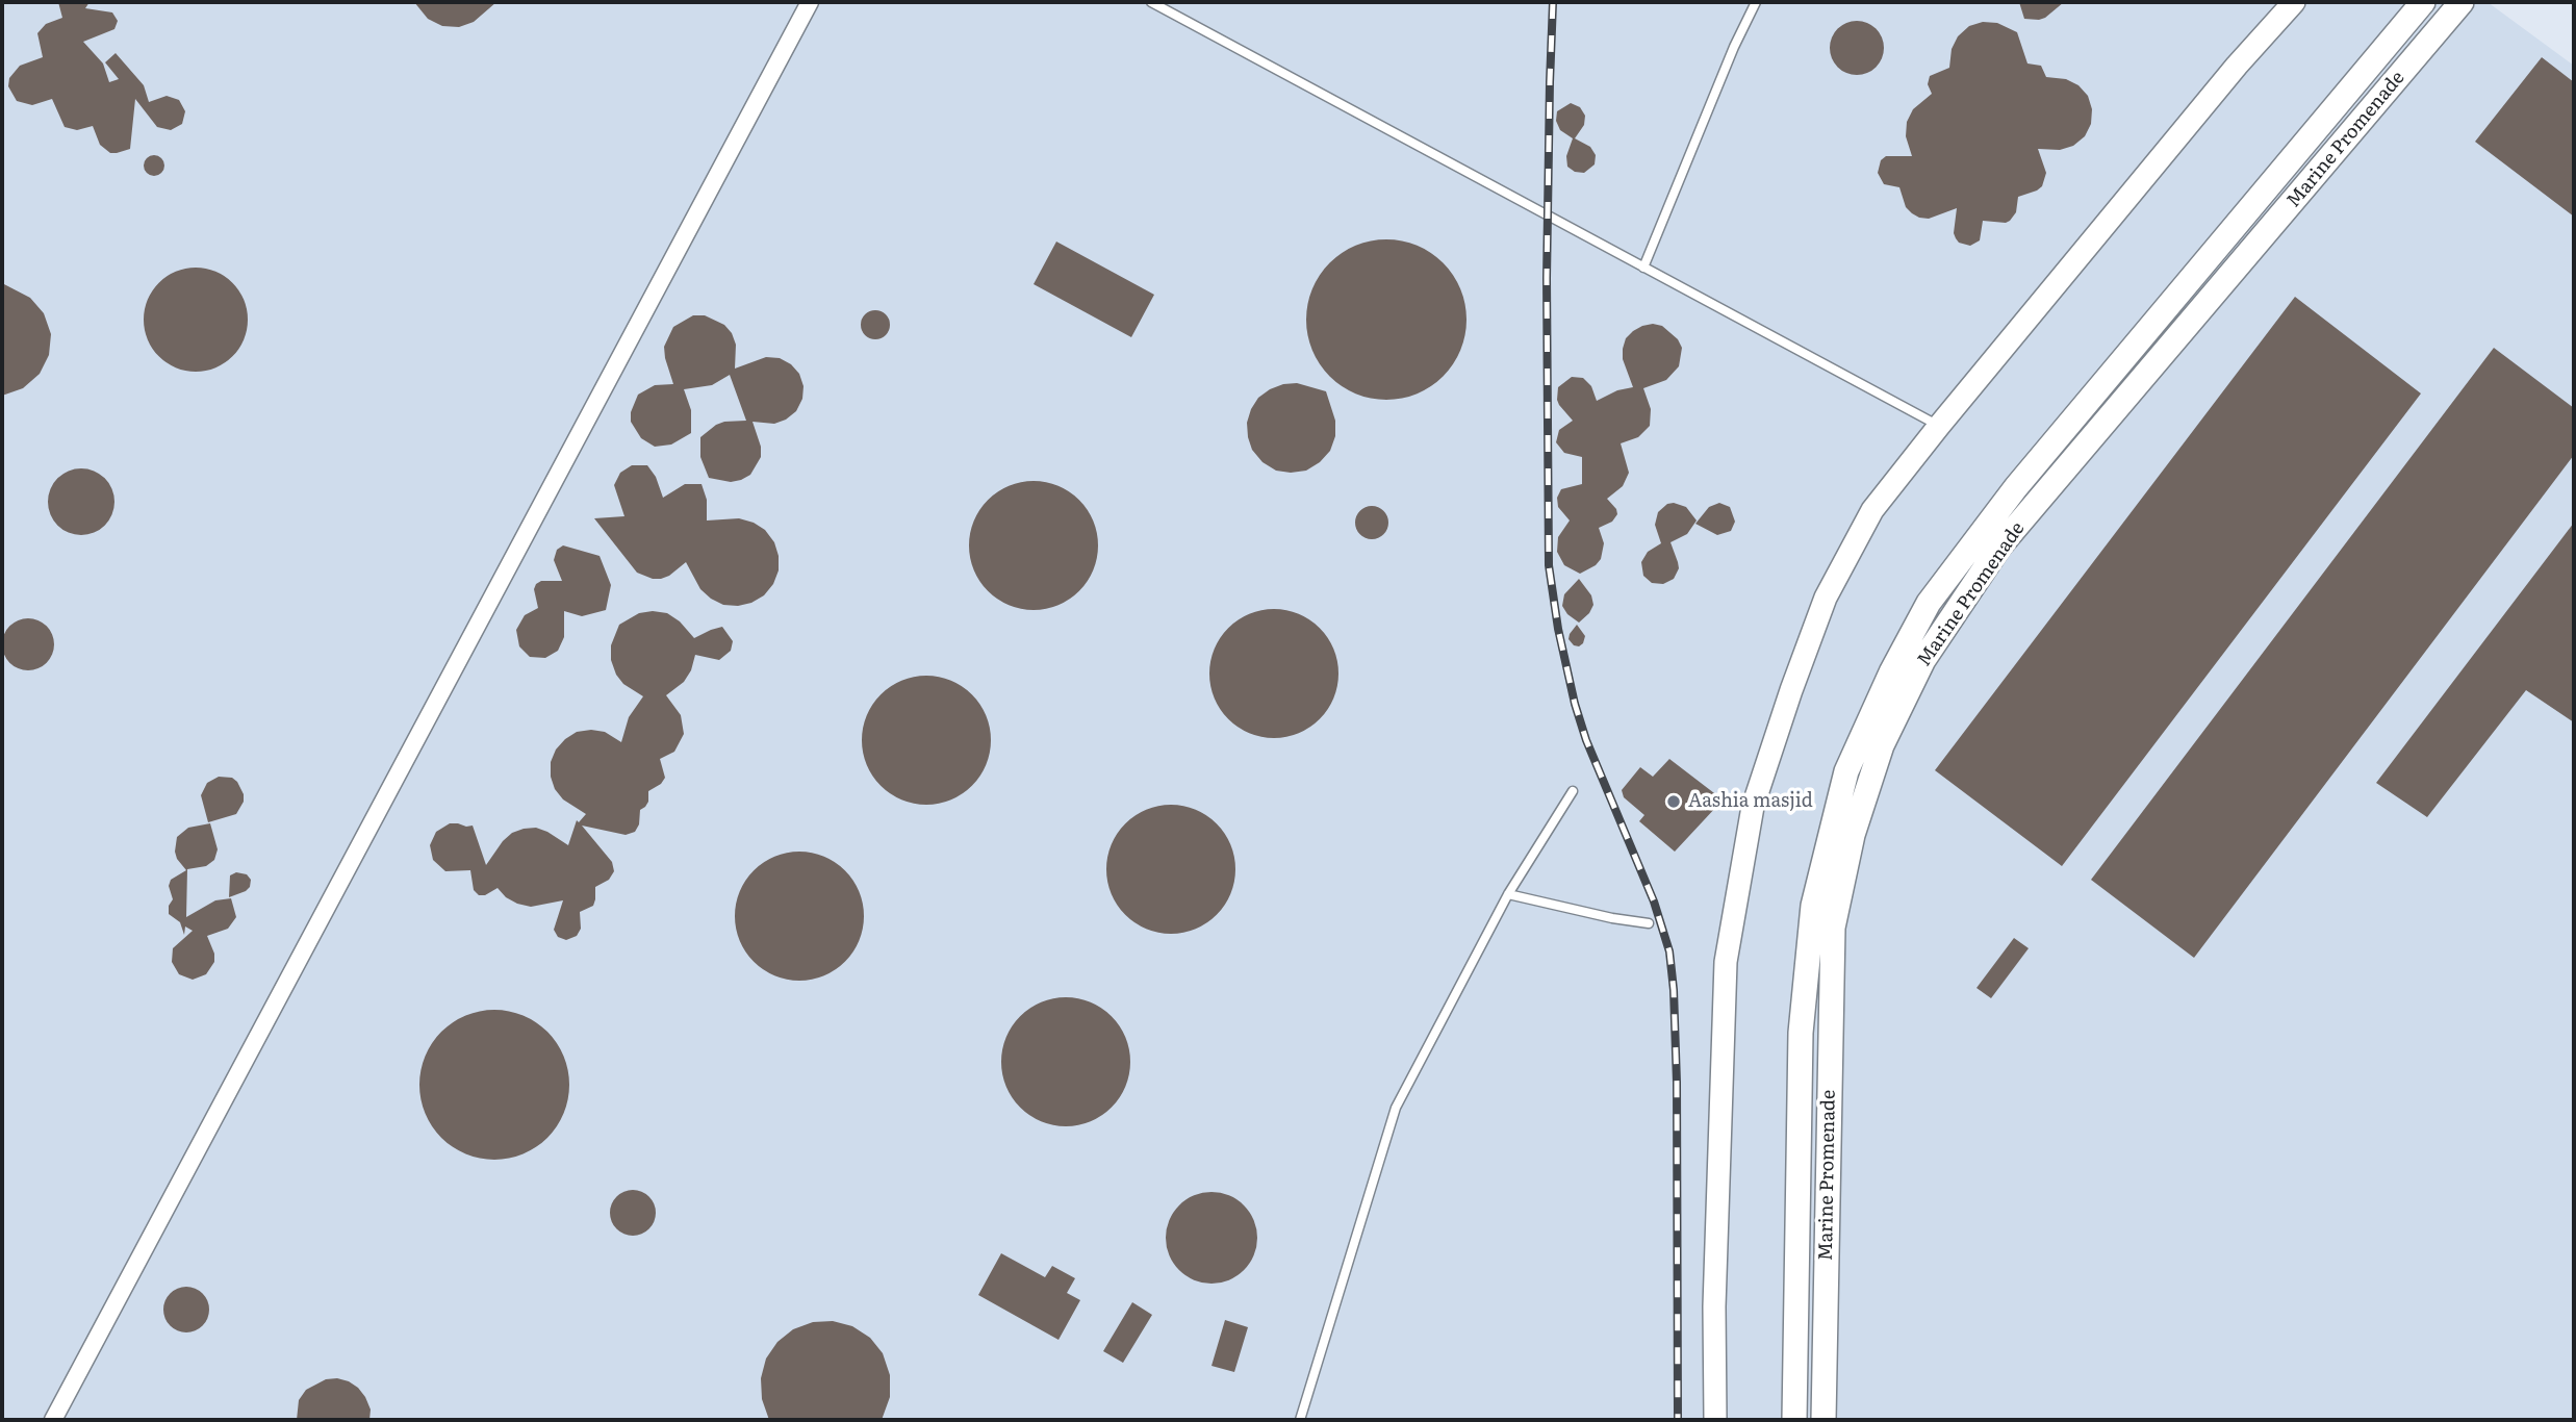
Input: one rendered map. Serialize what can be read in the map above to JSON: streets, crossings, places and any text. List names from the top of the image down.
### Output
{
  "streets": {
    "main road": ["Marine Promenade"]
  },
  "places": ["Aashia masjid"]
}
